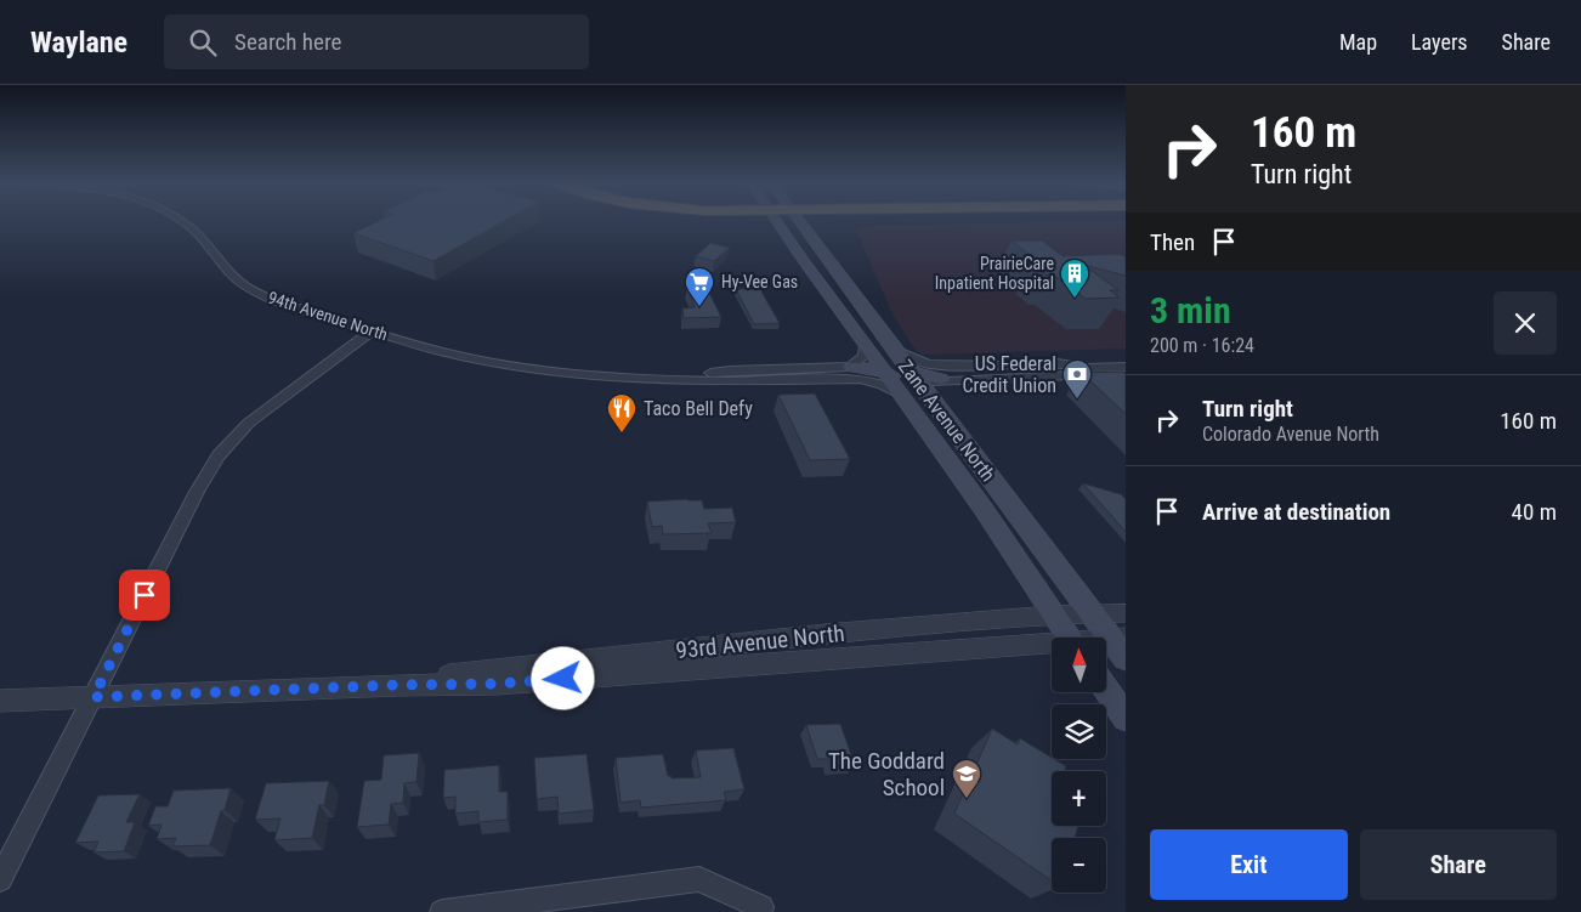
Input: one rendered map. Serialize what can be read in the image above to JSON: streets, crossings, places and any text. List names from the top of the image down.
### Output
{
  "streets": {
    "main road": ["Zane Avenue North"],
    "street": ["94th Avenue North", "93rd Avenue North"]
  },
  "crossings": [
    ["94th Avenue North", "Zane Avenue North"],
    ["Zane Avenue North", "93rd Avenue North"]
  ],
  "places": {
    "building": ["PrairieCare Inpatient Hospital"],
    "supermarket": ["Hy-Vee Gas"],
    "bank": ["US Federal Credit Union"],
    "restaurant": ["Taco Bell Defy"],
    "school or university": ["The Goddard School"]
  },
  "north": "top",
  "page": {
    "header": "Waylane",
    "search": "Search here",
    "nav": ["Map", "Layers", "Share"],
    "turn": ["160 m", "Turn right"],
    "then": "Then",
    "heading": ["3 min", "200 m · 16:24"],
    "list": [
      {
        "name": "Turn right",
        "note": "Colorado Avenue North",
        "value": "160 m"
      },
      {
        "name": "Arrive at destination",
        "value": "40 m"
      }
    ],
    "map_buttons": ["+", "−"],
    "buttons": ["Exit", "Share"]
  }
}
